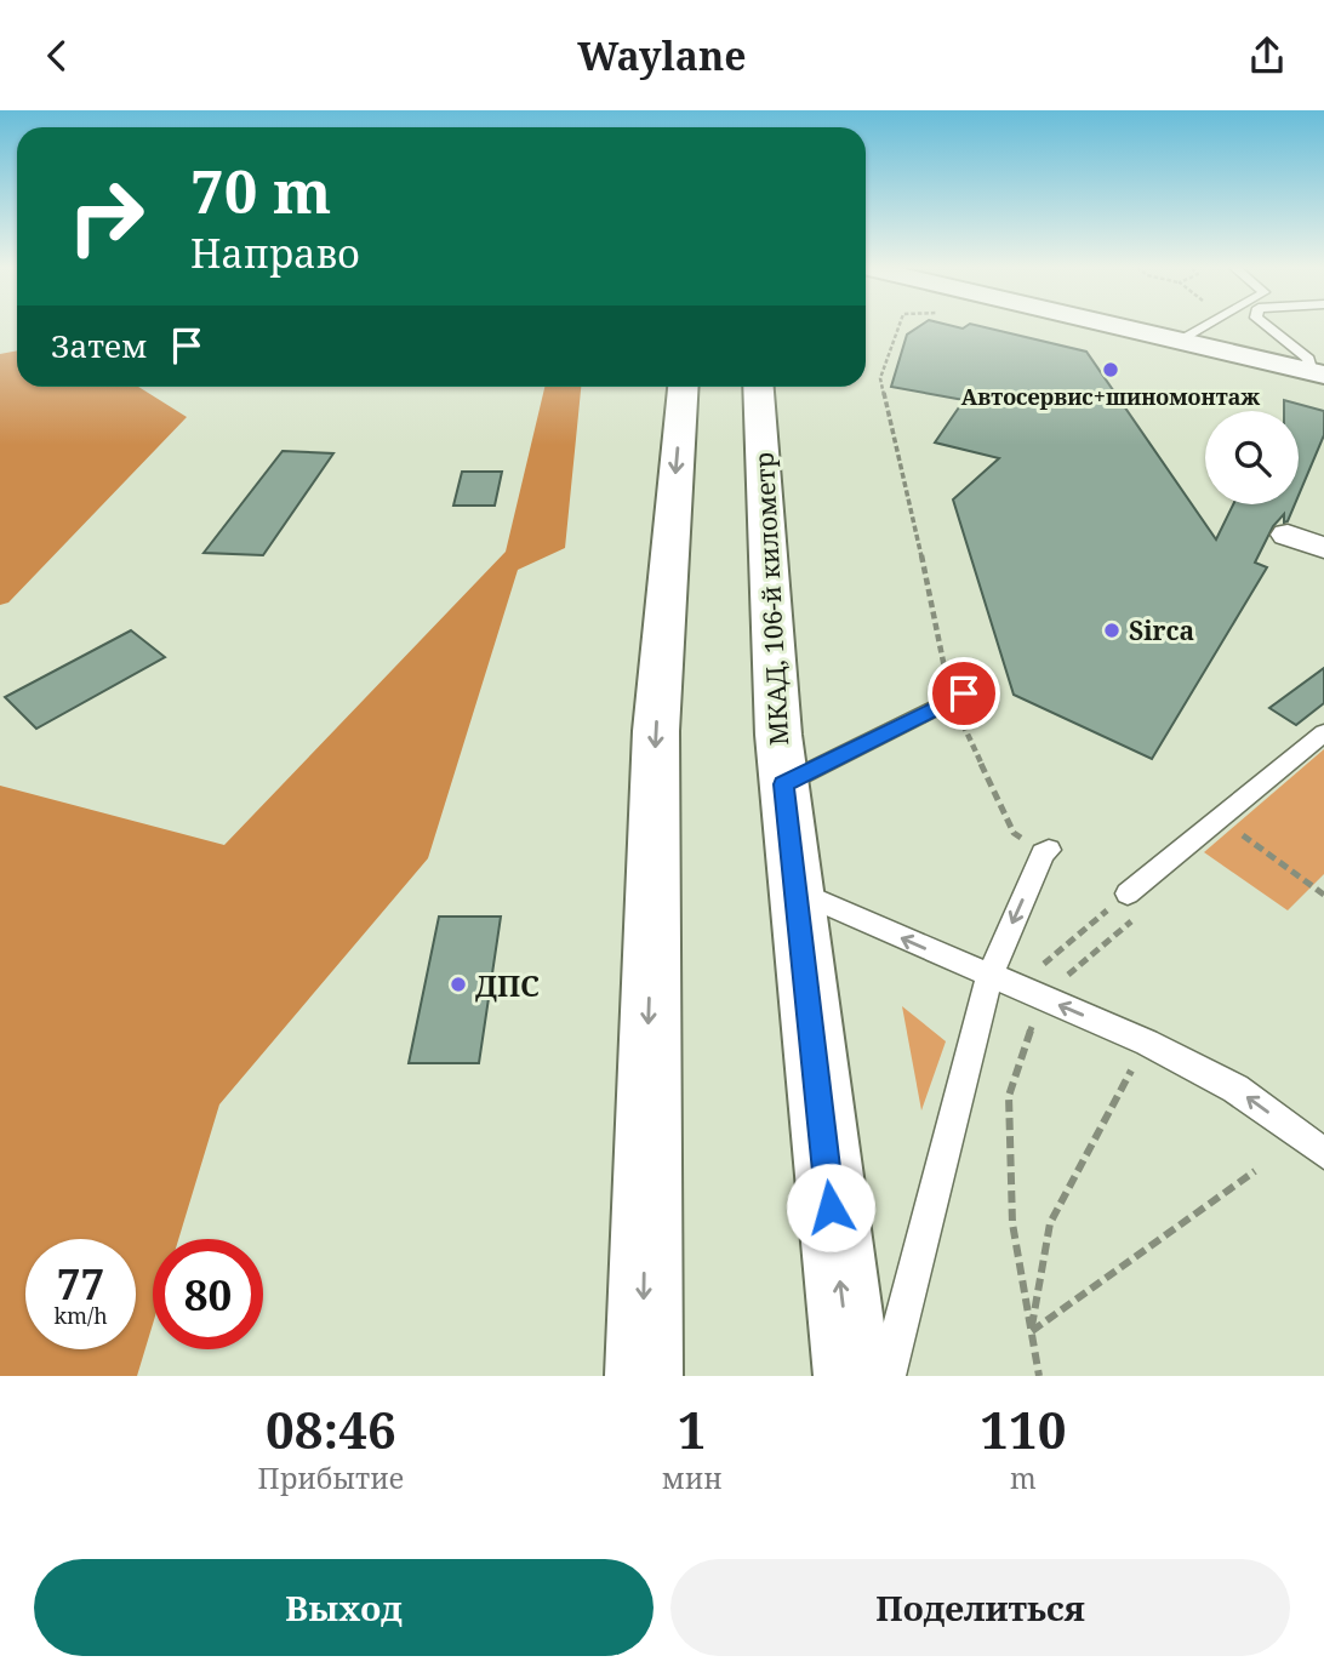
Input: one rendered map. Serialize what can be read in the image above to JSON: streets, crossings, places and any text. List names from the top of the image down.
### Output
{
  "streets": {
    "main road": ["МКАД, 106-й километр"]
  },
  "places": ["Автосервис+шиномонтаж", "Sirca", "ДПС"],
  "page": {
    "header": "Waylane",
    "turn": ["70 m", "Направо"],
    "then": "Затем",
    "speed": "77 km/h",
    "limit": "80",
    "eta": [
      "08:46",
      "Прибытие",
      "1",
      "мин",
      "110",
      "m"
    ],
    "buttons": ["Выход", "Поделиться"]
  }
}
